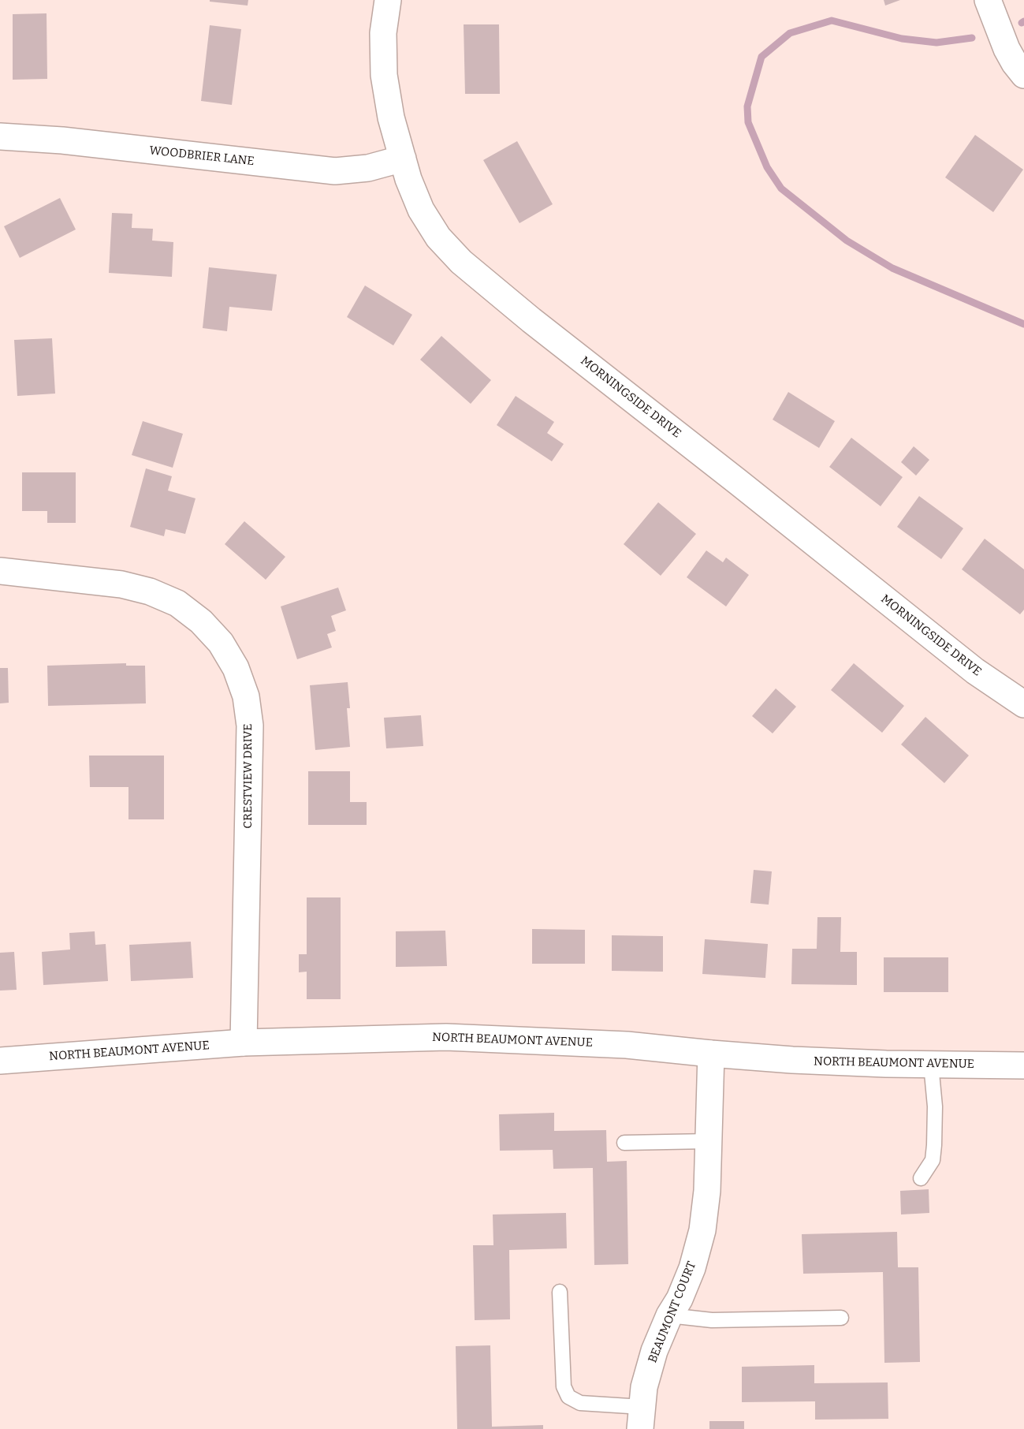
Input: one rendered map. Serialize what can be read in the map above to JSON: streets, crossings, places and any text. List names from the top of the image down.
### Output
{
  "streets": {
    "street": [
      "WOODBRIER LANE",
      "MORNINGSIDE DRIVE",
      "CRESTVIEW DRIVE",
      "NORTH BEAUMONT AVENUE",
      "BEAUMONT COURT"
    ]
  },
  "crossings": [
    ["WOODBRIER LANE", "MORNINGSIDE DRIVE"],
    ["CRESTVIEW DRIVE", "NORTH BEAUMONT AVENUE"],
    ["NORTH BEAUMONT AVENUE", "BEAUMONT COURT"]
  ]
}
